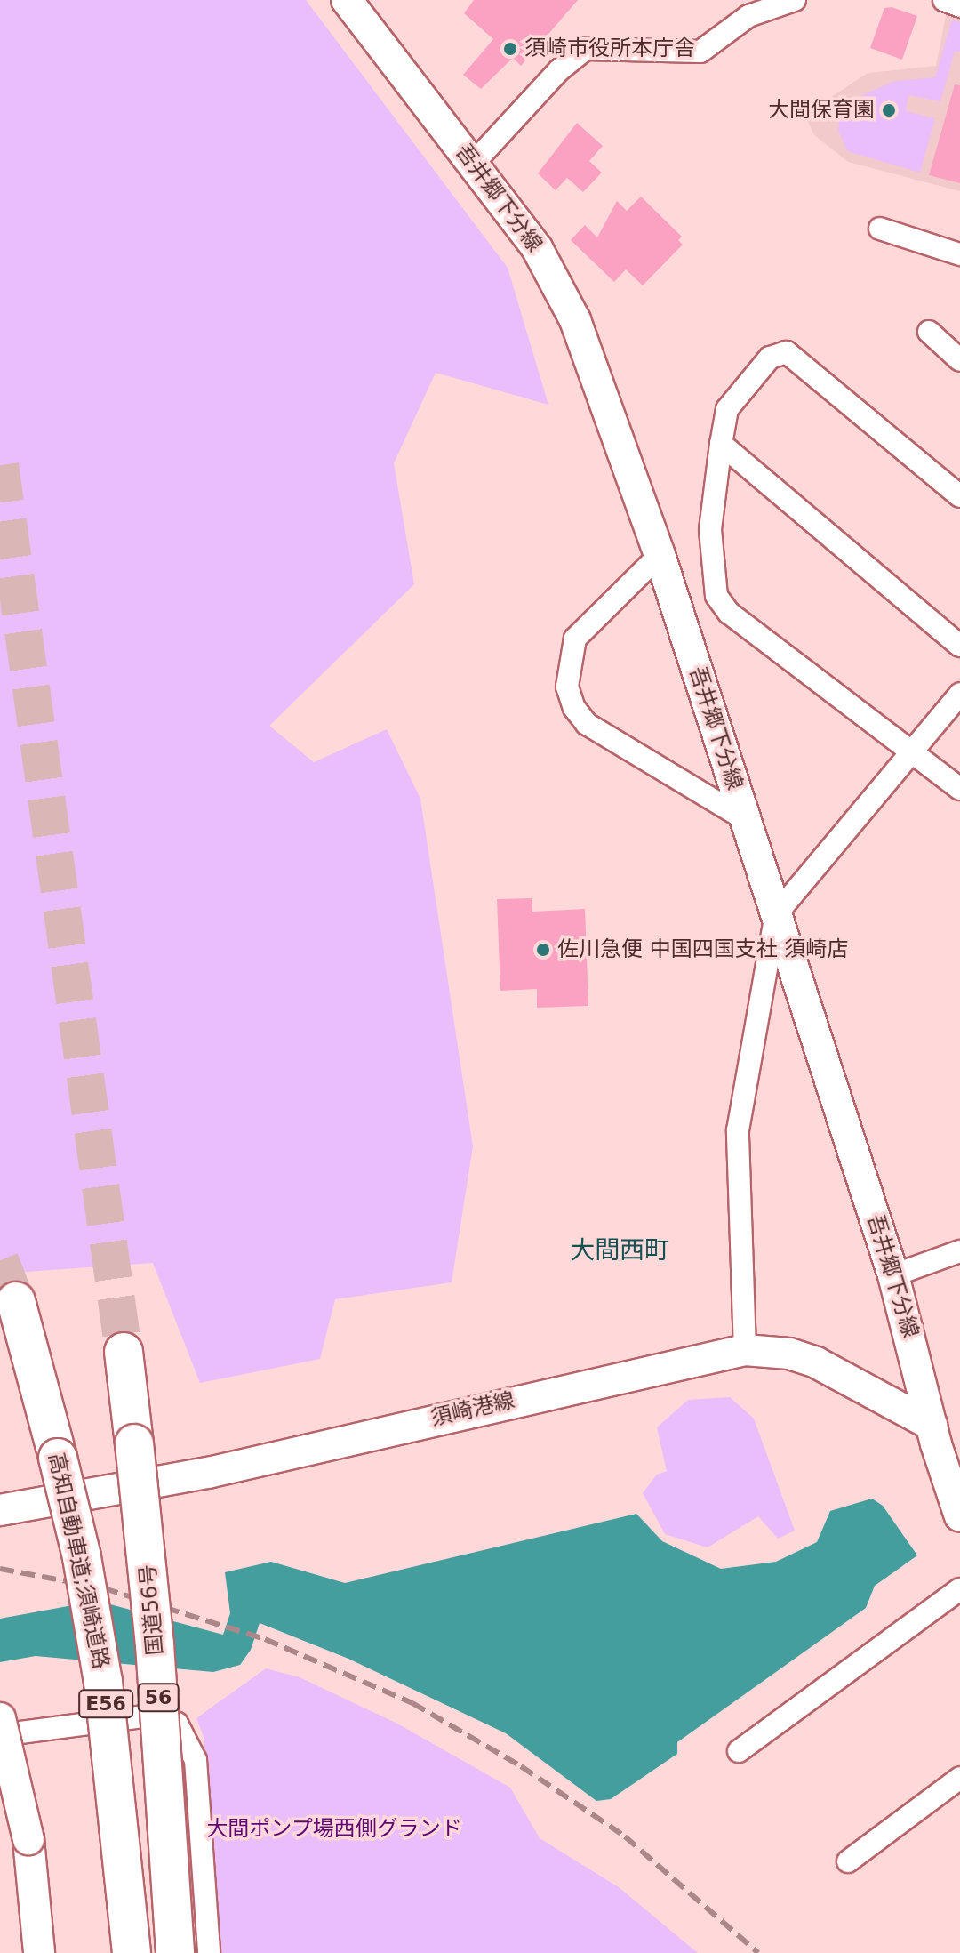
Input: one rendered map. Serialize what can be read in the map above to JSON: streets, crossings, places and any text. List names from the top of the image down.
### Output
{
  "streets": {
    "highway": [
      "高知自動車道;須崎道路",
      "国道56号",
      "56",
      "E56"
    ],
    "main road": ["吾井郷下分線", "須崎港線"]
  },
  "crossings": [
    ["吾井郷下分線", "須崎港線"]
  ],
  "districts": ["大間西町"],
  "parks": ["大間ポンプ場西側グランド"],
  "places": ["須崎市役所本庁舎", "大間保育園", "佐川急便 中国四国支社 須崎店"]
}
